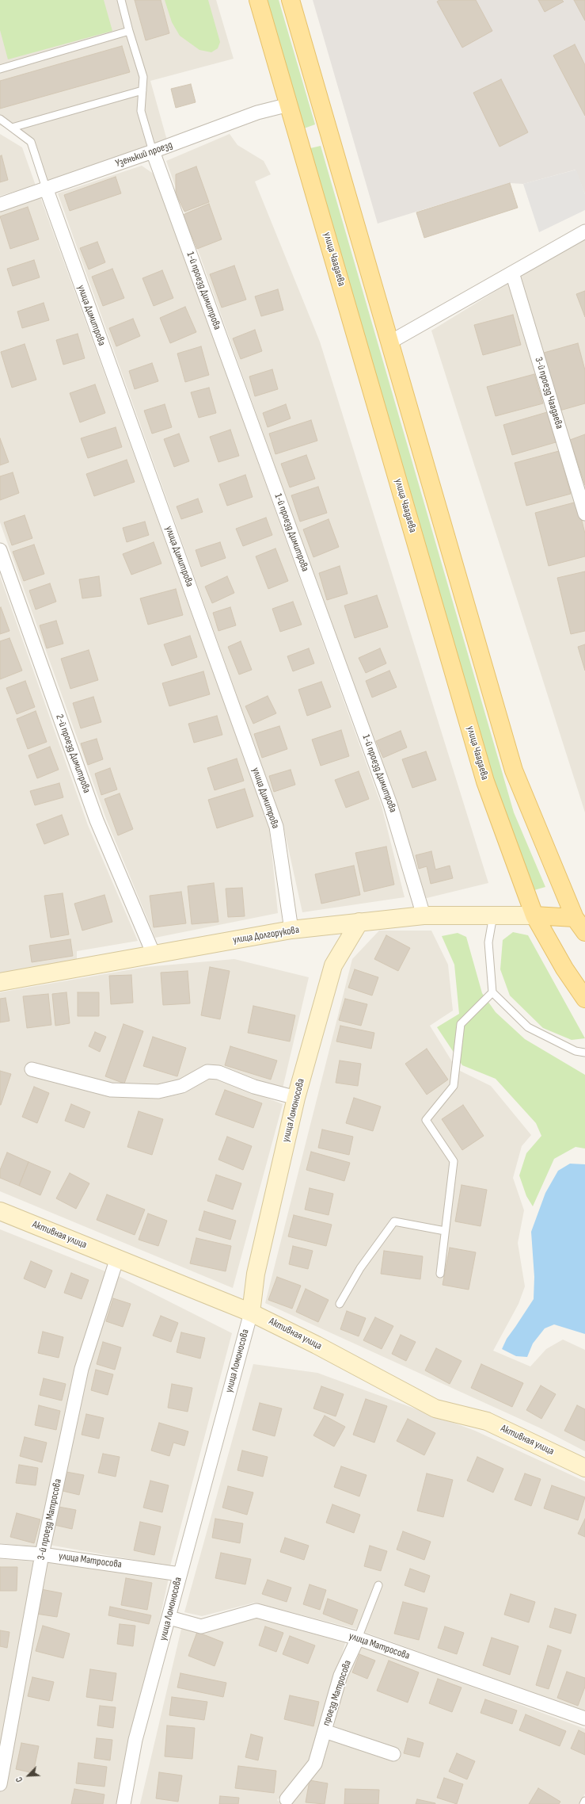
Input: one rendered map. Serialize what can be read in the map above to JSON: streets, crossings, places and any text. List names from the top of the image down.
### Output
{
  "streets": {
    "main road": [
      "улица Чаадаева",
      "улица Долгорукова",
      "улица Ломоносова",
      "Активная улица"
    ],
    "street": [
      "Узенький проезд",
      "1-й проезд Димитрова",
      "улица Димитрова",
      "3-й проезд Чаадаева",
      "2-й проезд Димитрова",
      "3-й проезд Матросова",
      "улица Матросова",
      "проезд Матросова"
    ]
  },
  "crossings": [
    ["Узенький проезд", "улица Чаадаева"],
    ["Узенький проезд", "1-й проезд Димитрова"],
    ["Узенький проезд", "улица Димитрова"],
    ["улица Чаадаева", "улица Долгорукова"],
    ["1-й проезд Димитрова", "улица Долгорукова"],
    ["улица Димитрова", "улица Долгорукова"],
    ["2-й проезд Димитрова", "улица Долгорукова"],
    ["улица Долгорукова", "улица Ломоносова"],
    ["улица Ломоносова", "Активная улица"],
    ["улица Ломоносова", "улица Матросова"],
    ["Активная улица", "3-й проезд Матросова"],
    ["3-й проезд Матросова", "улица Матросова"],
    ["улица Матросова", "проезд Матросова"]
  ],
  "north": "bottom left"
}
